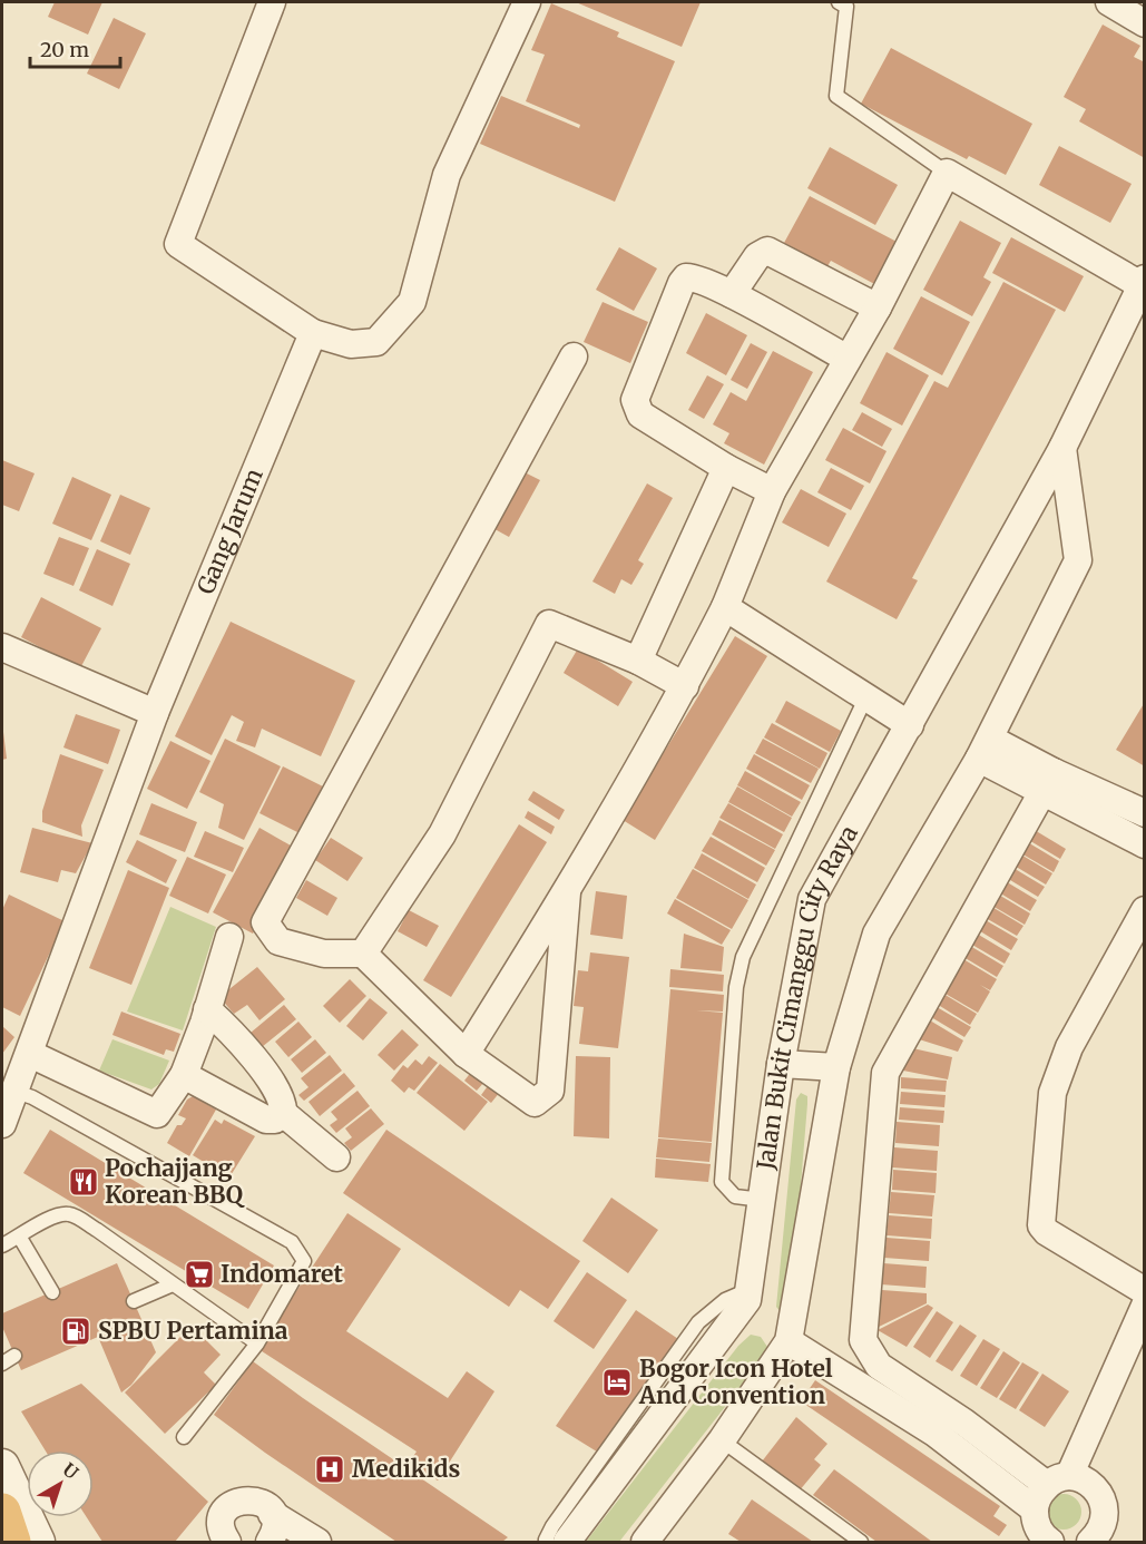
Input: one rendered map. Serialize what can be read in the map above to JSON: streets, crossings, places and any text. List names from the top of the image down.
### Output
{
  "streets": {
    "street": ["Gang Jarum", "Jalan Bukit Cimanggu City Raya"]
  },
  "places": {
    "restaurant": ["Pochajjang Korean BBQ"],
    "supermarket": ["Indomaret"],
    "fuel station": ["SPBU Pertamina"],
    "hotel": ["Bogor Icon Hotel And Convention"],
    "hospital": ["Medikids"]
  },
  "scale_bar": "20 m",
  "north": "top right"
}
